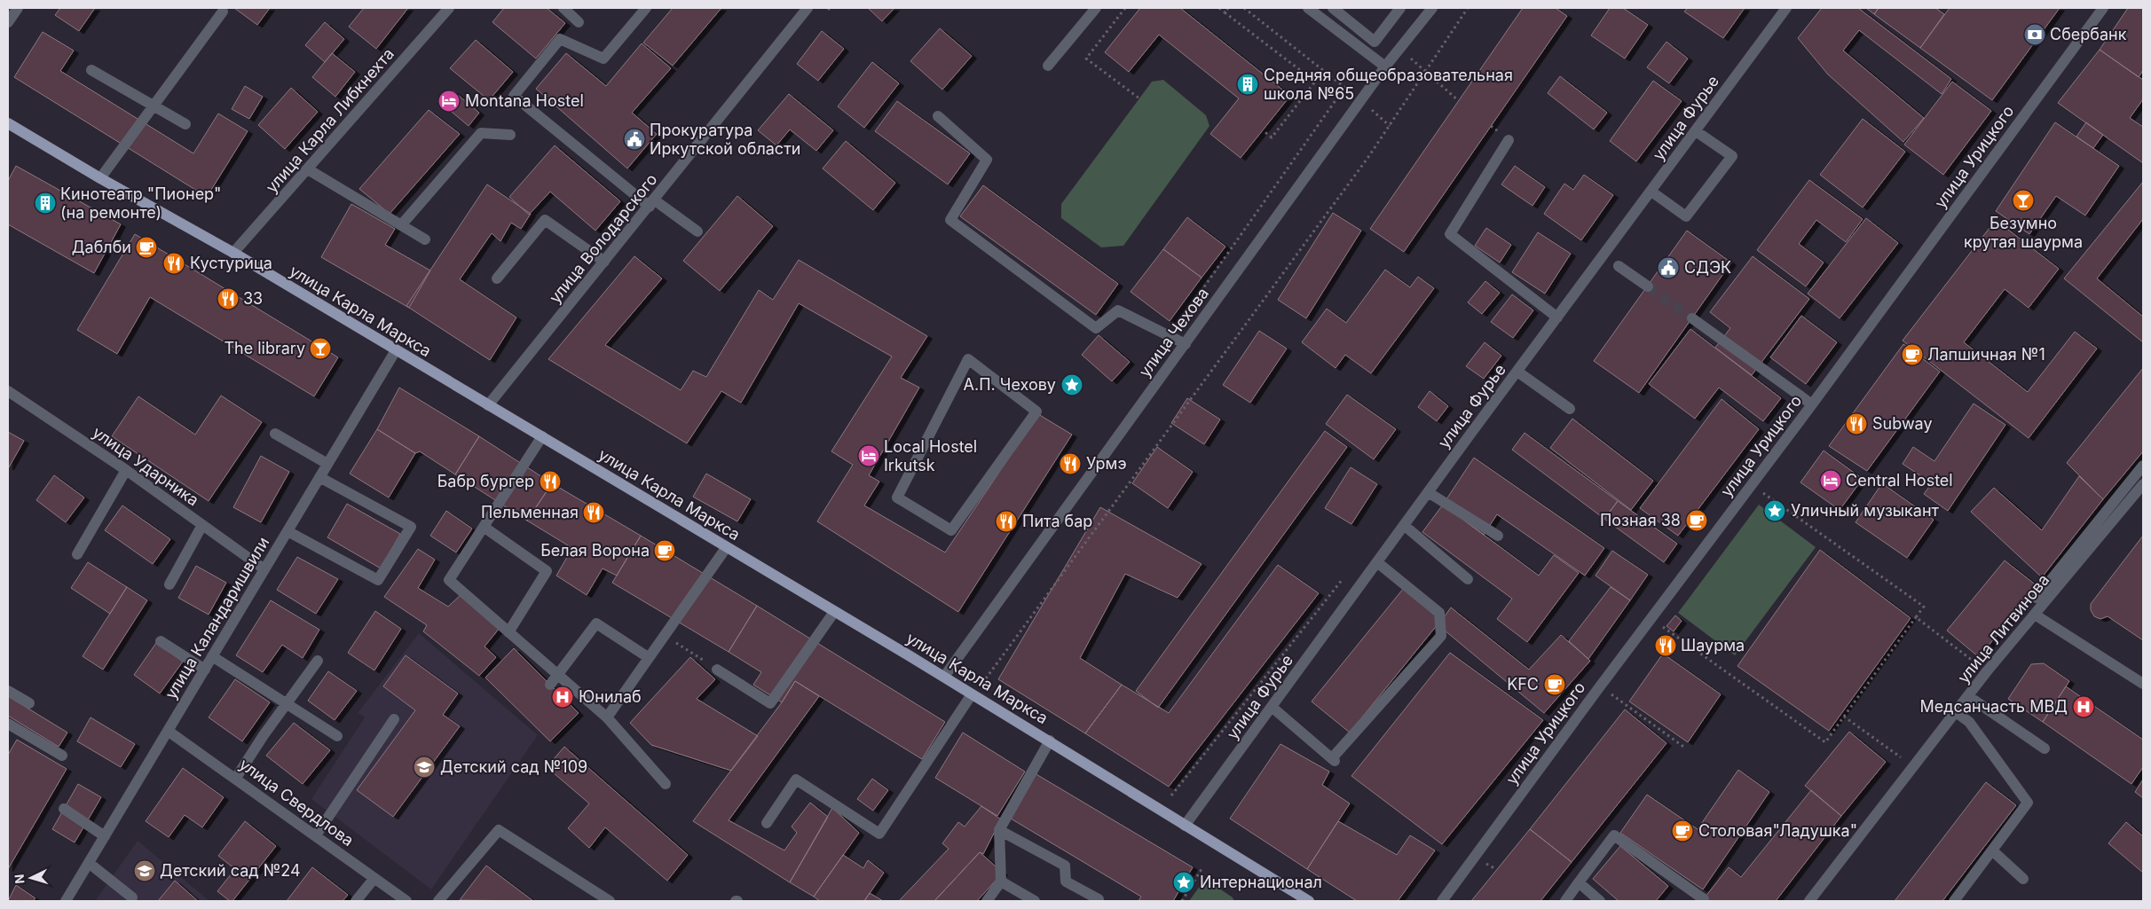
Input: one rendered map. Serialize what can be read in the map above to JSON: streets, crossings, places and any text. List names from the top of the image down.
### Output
{
  "streets": {
    "main road": ["улица Карла Маркса"],
    "street": [
      "улица Фурье",
      "улица Карла Либкнехта",
      "улица Урицкого",
      "улица Володарского",
      "улица Чехова",
      "улица Ударника",
      "улица Каландаришвили",
      "улица Литвинова",
      "улица Свердлова"
    ]
  },
  "crossings": [
    ["улица Фурье", "улица Карла Маркса"],
    ["улица Карла Либкнехта", "улица Карла Маркса"],
    ["улица Володарского", "улица Карла Маркса"],
    ["улица Карла Маркса", "улица Чехова"],
    ["улица Карла Маркса", "улица Каландаришвили"],
    ["улица Ударника", "улица Каландаришвили"],
    ["улица Каландаришвили", "улица Свердлова"]
  ],
  "places": {
    "bank": ["Сбербанк"],
    "building": ["Средняя общеобразовательная школа №65", "Кинотеатр \"Пионер\" (на ремонте)"],
    "hotel": ["Montana Hostel", "Local Hostel Irkutsk", "Central Hostel"],
    "public building": ["Прокуратура Иркутской области", "СДЭК"],
    "bar": ["Безумно крутая шаурма", "The library"],
    "cafe": [
      "Даблби",
      "Лапшичная №1",
      "Позная 38",
      "Белая Ворона",
      "KFC",
      "Столовая\"Ладушка\""
    ],
    "restaurant": [
      "Кустурица",
      "33",
      "Subway",
      "Урмэ",
      "Бабр бургер",
      "Пельменная",
      "Пита бар",
      "Шаурма"
    ],
    "place": ["А.П. Чехову", "Уличный музыкант", "Интернационал"],
    "hospital": ["Юнилаб", "Медсанчасть МВД"],
    "school or university": ["Детский сад №109", "Детский сад №24"]
  },
  "north": "left"
}
